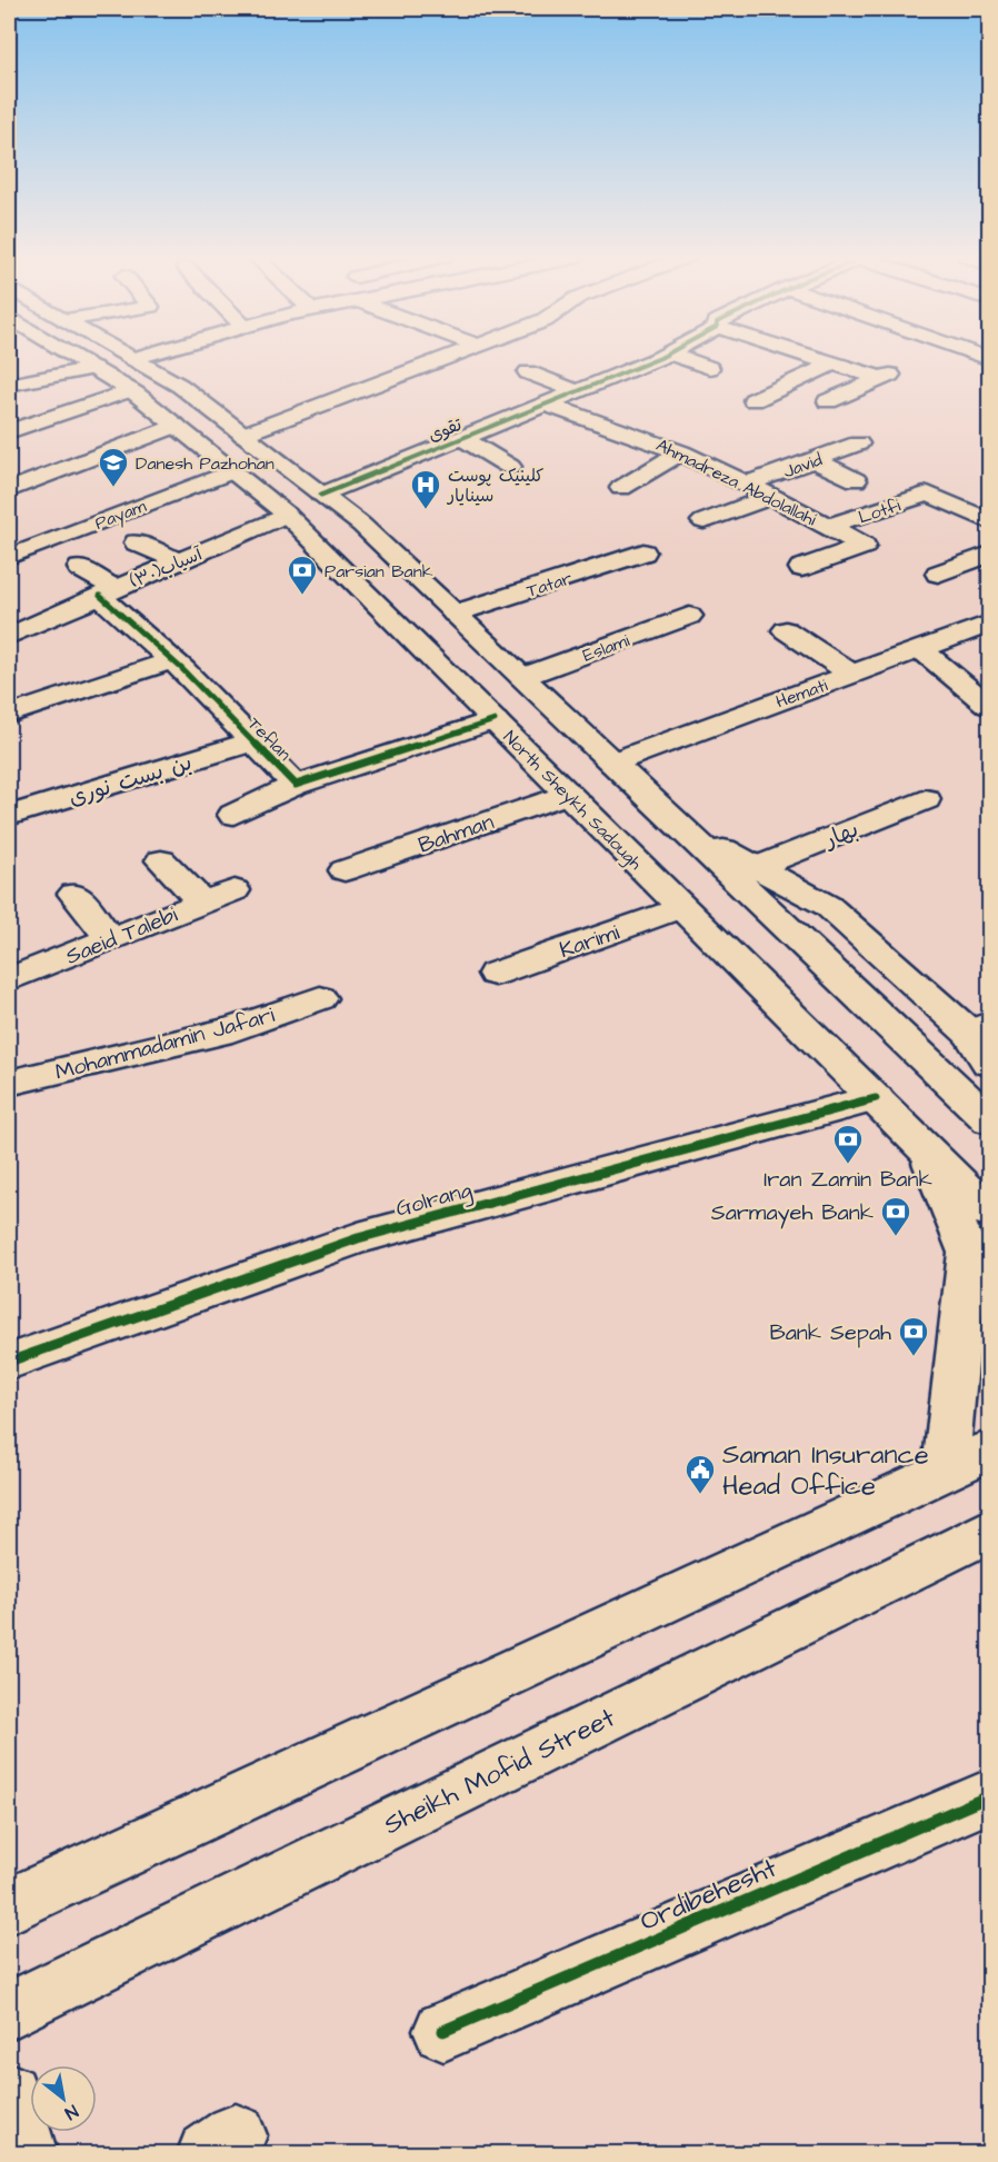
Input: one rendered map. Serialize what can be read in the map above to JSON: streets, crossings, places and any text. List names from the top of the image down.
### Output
{
  "streets": {
    "street": [
      "تقوی",
      "Javid",
      "Ahmadreza Abdolallahi",
      "Lotfi",
      "Payam",
      "آسیاب(۳۰)",
      "Tatar",
      "Eslami",
      "Hemati",
      "Teflan",
      "بن بست نوری",
      "North Sheykh Sadough",
      "Bahman",
      "بهار",
      "Saeid Talebi",
      "Karimi",
      "Mohammadamin Jafari",
      "Golrang",
      "Sheikh Mofid Street",
      "Ordibehesht"
    ]
  },
  "crossings": [
    ["تقوی", "Ahmadreza Abdolallahi"],
    ["تقوی", "North Sheykh Sadough"],
    ["Javid", "Ahmadreza Abdolallahi"],
    ["Ahmadreza Abdolallahi", "Lotfi"],
    ["Payam", "North Sheykh Sadough"],
    ["آسیاب(۳۰)", "Teflan"],
    ["آسیاب(۳۰)", "North Sheykh Sadough"],
    ["Tatar", "North Sheykh Sadough"],
    ["Eslami", "North Sheykh Sadough"],
    ["Hemati", "North Sheykh Sadough"],
    ["Teflan", "بن بست نوری"],
    ["Teflan", "North Sheykh Sadough"],
    ["North Sheykh Sadough", "Bahman"],
    ["North Sheykh Sadough", "Karimi"],
    ["North Sheykh Sadough", "Golrang"]
  ],
  "places": {
    "school or university": ["Danesh Pazhohan"],
    "hospital": ["کلینیک پوست سینایار"],
    "bank": [
      "Parsian Bank",
      "Iran Zamin Bank",
      "Sarmayeh Bank",
      "Bank Sepah"
    ],
    "public building": ["Saman Insurance Head Office"]
  },
  "north": "bottom right"
}
